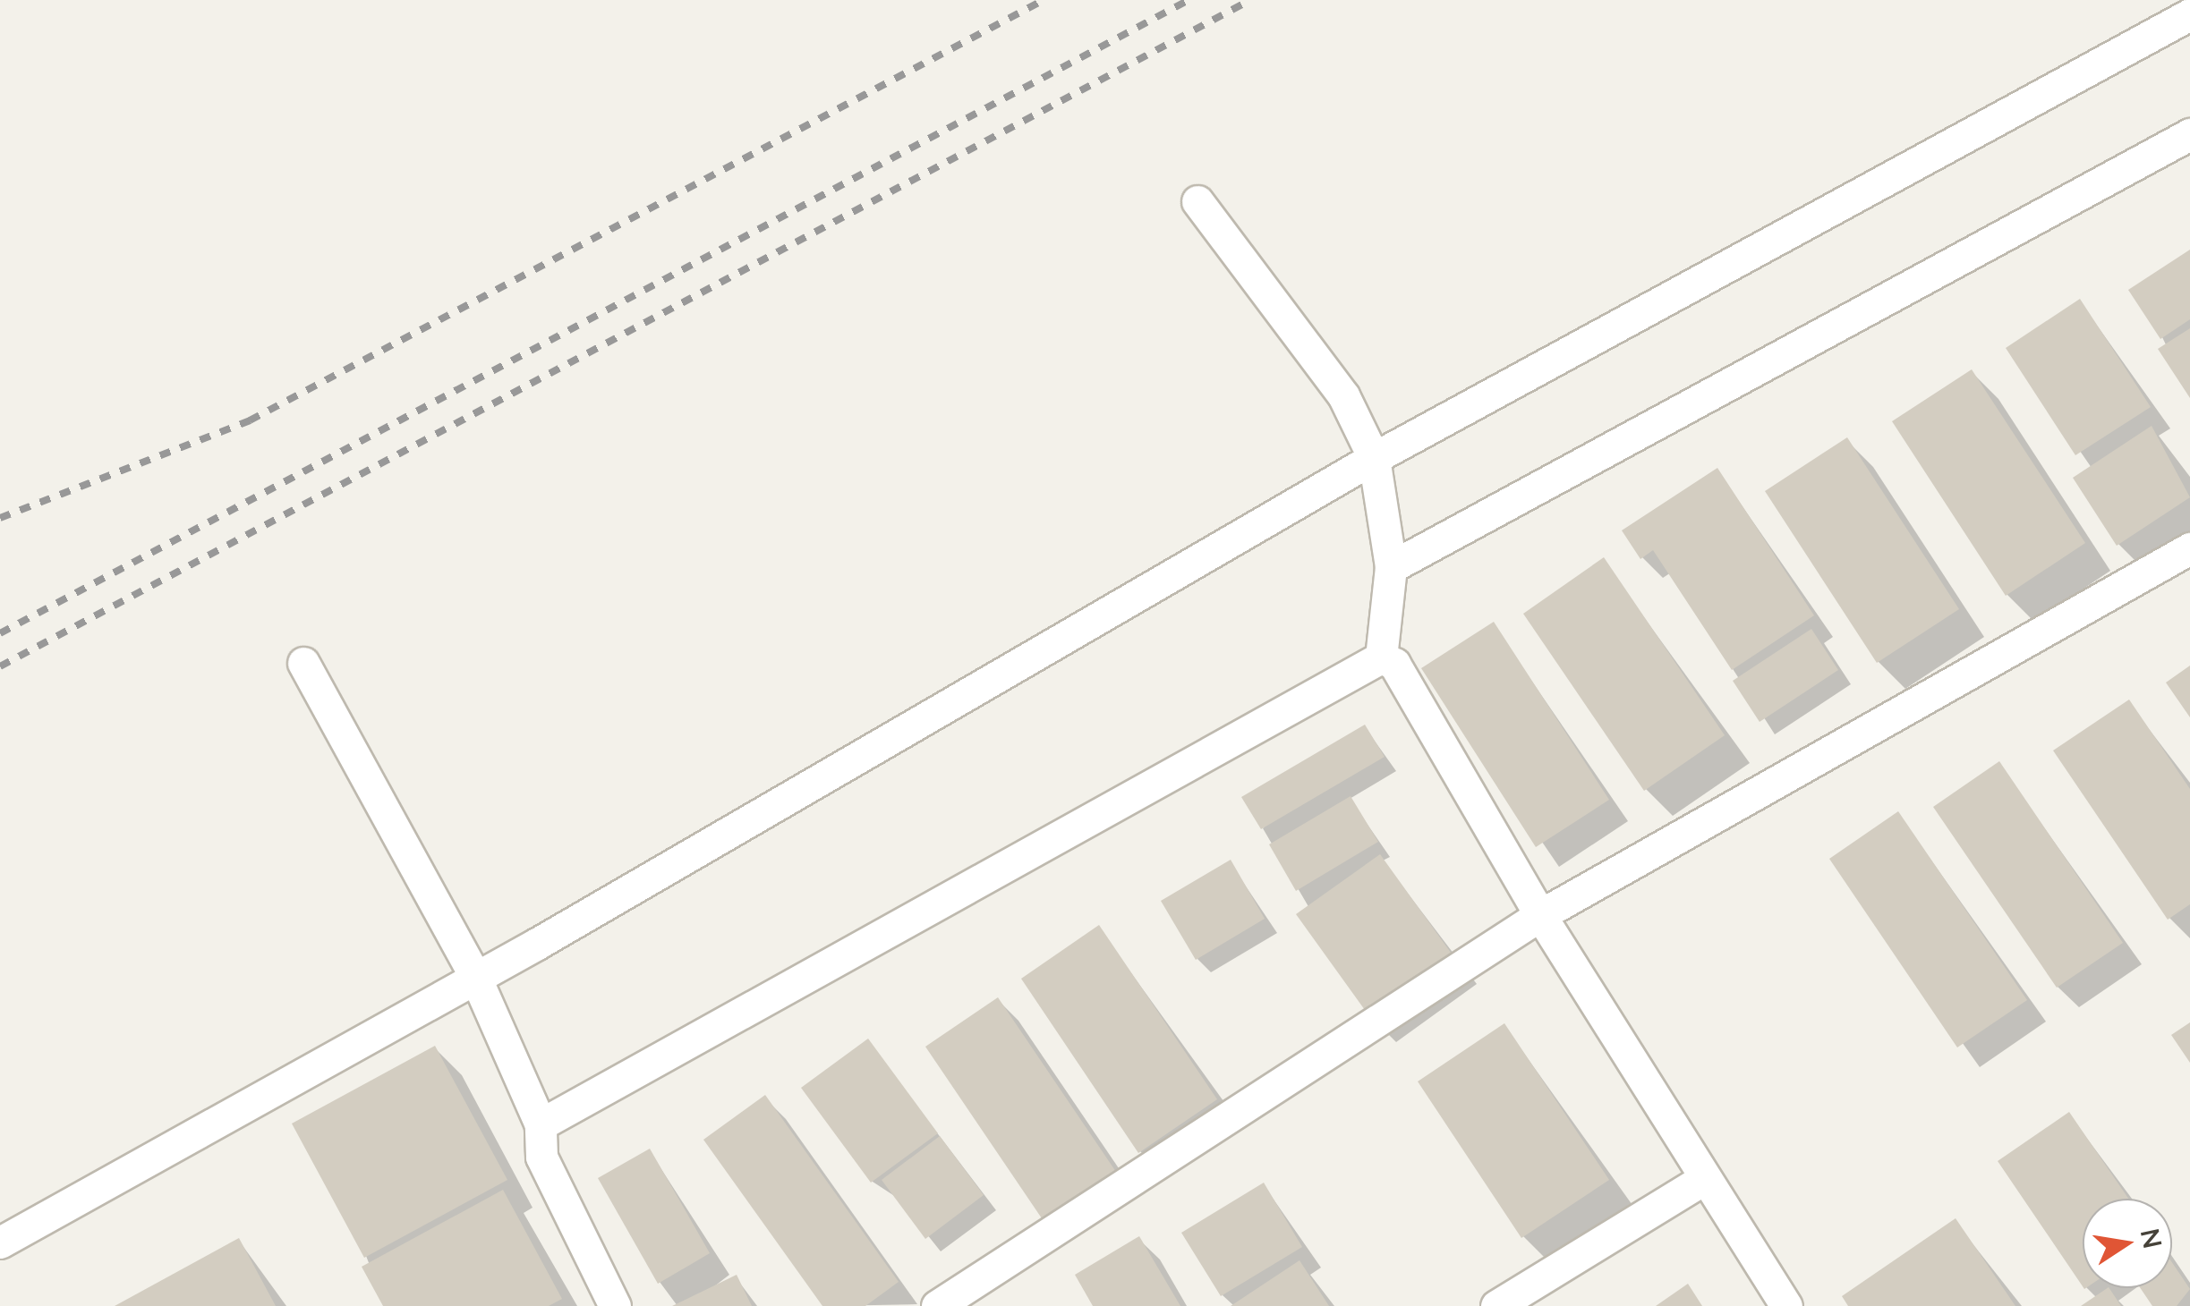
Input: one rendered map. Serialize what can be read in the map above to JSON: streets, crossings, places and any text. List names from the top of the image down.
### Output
{
  "north": "right"
}
